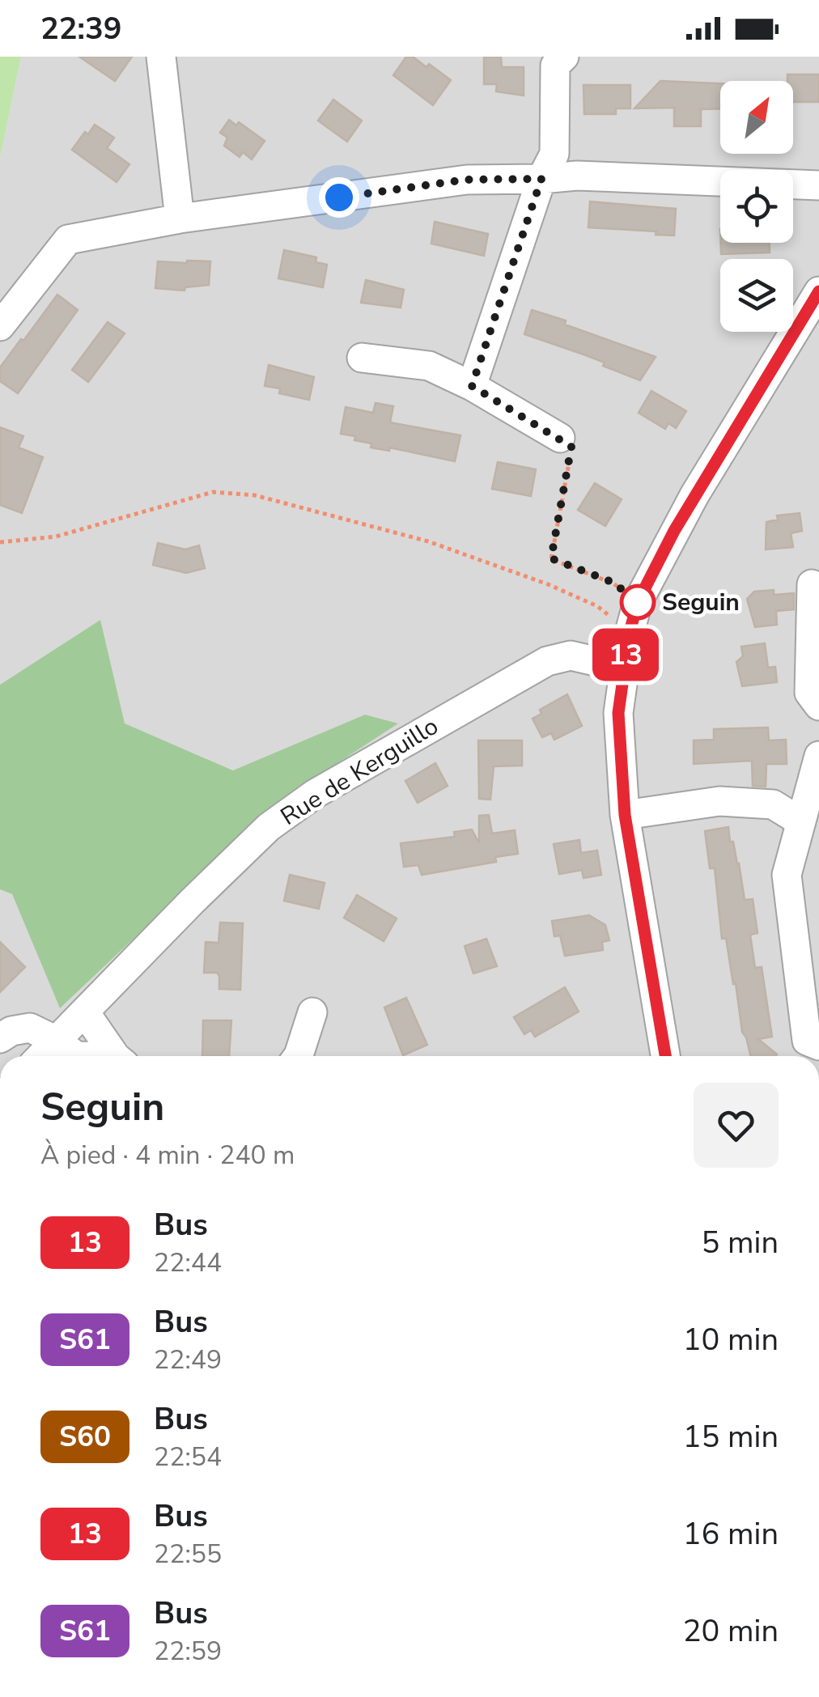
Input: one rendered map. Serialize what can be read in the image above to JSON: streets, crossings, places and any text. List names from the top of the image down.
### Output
{
  "streets": {
    "street": ["Rue de Kerguillo"]
  },
  "places": ["Seguin"],
  "lines": ["bus line 13"],
  "north": "top right",
  "page": {
    "status": "22:39",
    "on_map": "13",
    "heading": ["Seguin", "À pied · 4 min · 240 m"],
    "list": [
      {
        "mark": "13",
        "name": "Bus",
        "note": "22:44",
        "value": "5 min"
      },
      {
        "mark": "S61",
        "name": "Bus",
        "note": "22:49",
        "value": "10 min"
      },
      {
        "mark": "S60",
        "name": "Bus",
        "note": "22:54",
        "value": "15 min"
      },
      {
        "mark": "13",
        "name": "Bus",
        "note": "22:55",
        "value": "16 min"
      },
      {
        "mark": "S61",
        "name": "Bus",
        "note": "22:59",
        "value": "20 min"
      }
    ]
  }
}
